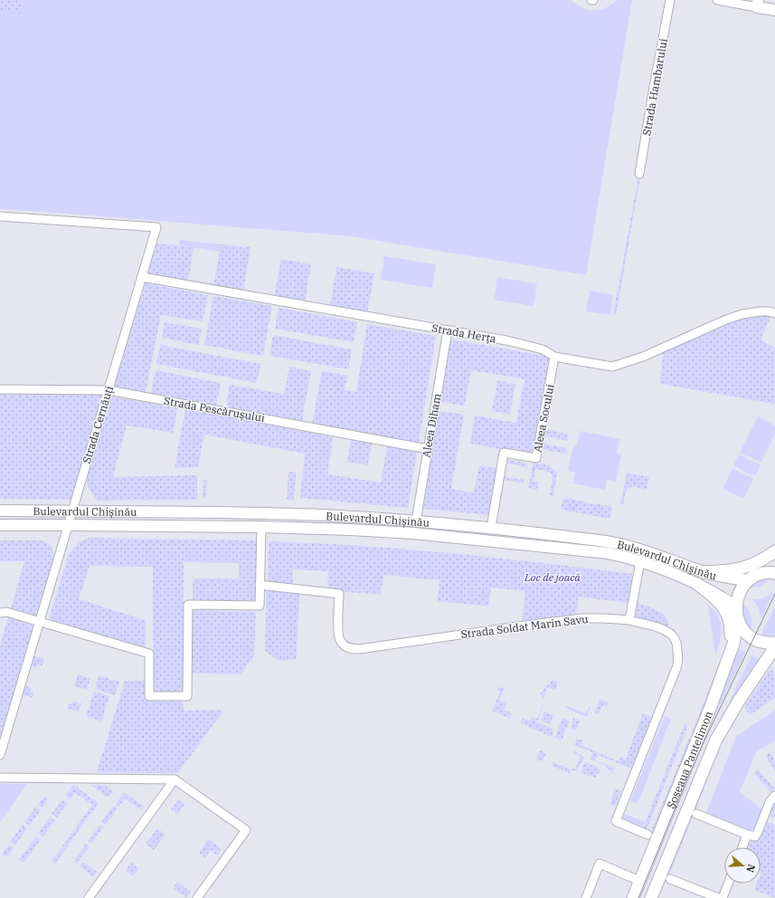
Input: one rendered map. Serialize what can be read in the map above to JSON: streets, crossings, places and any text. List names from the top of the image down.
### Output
{
  "streets": {
    "main road": ["Bulevardul Chișinău", "Șoseaua Pantelimon"],
    "street": [
      "Strada Hambarului",
      "Strada Herța",
      "Strada Pescărușului",
      "Aleea Socului",
      "Strada Cernăuți",
      "Aleea Diham",
      "Strada Soldat Marin Savu"
    ]
  },
  "crossings": [
    ["Strada Herța", "Aleea Socului"],
    ["Strada Herța", "Strada Cernăuți"],
    ["Strada Herța", "Aleea Diham"],
    ["Strada Pescărușului", "Strada Cernăuți"],
    ["Strada Pescărușului", "Aleea Diham"],
    ["Aleea Socului", "Bulevardul Chișinău"],
    ["Strada Cernăuți", "Bulevardul Chișinău"],
    ["Aleea Diham", "Bulevardul Chișinău"]
  ],
  "parks": ["Loc de joacă"],
  "north": "right"
}
